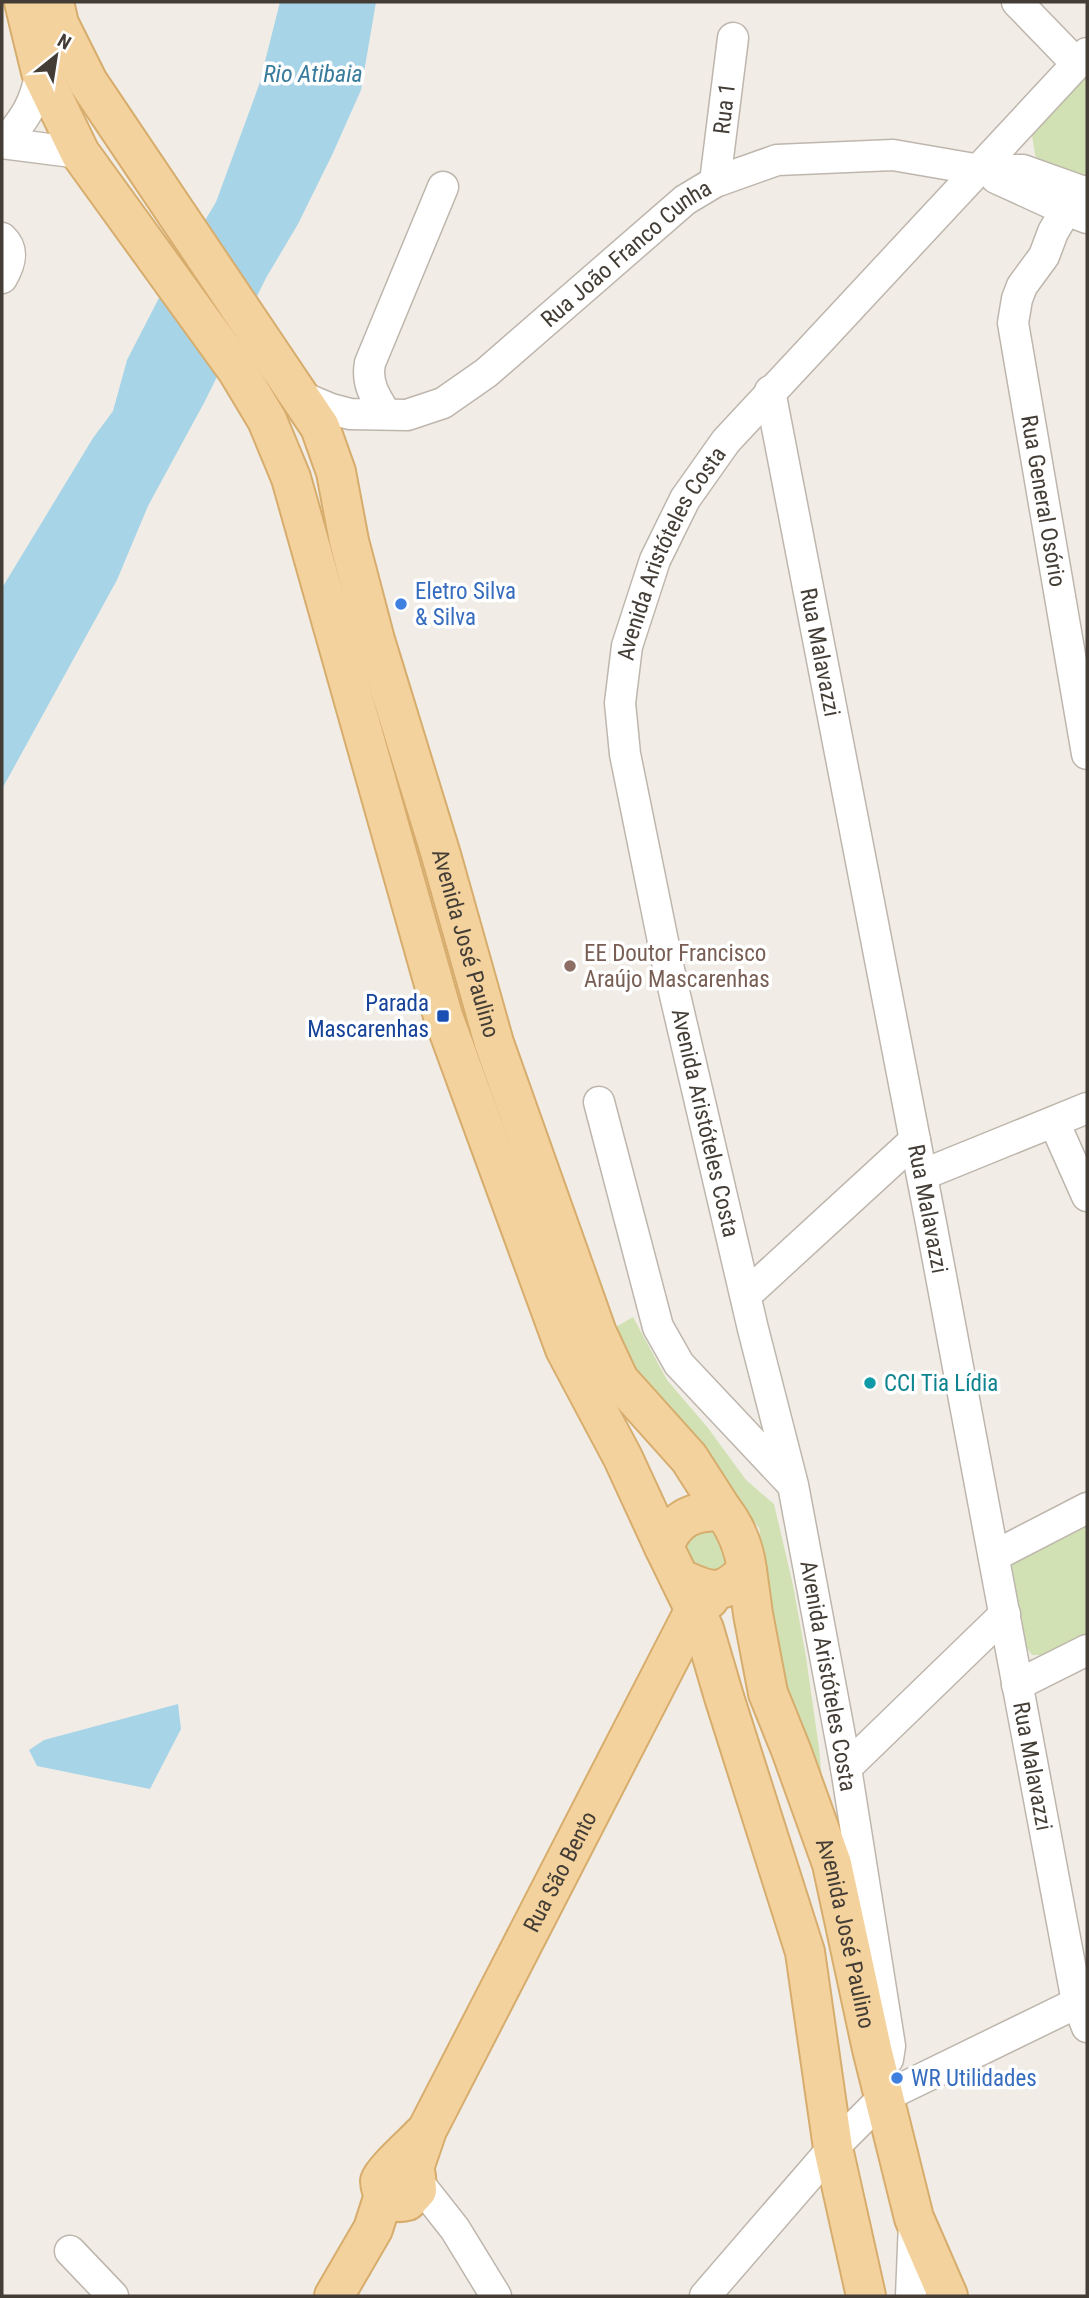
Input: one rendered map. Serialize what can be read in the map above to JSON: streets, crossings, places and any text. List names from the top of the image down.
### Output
{
  "streets": {
    "main road": ["Avenida José Paulino", "Rua São Bento"],
    "street": [
      "Rua 1",
      "Rua João Franco Cunha",
      "Rua General Osório",
      "Avenida Aristóteles Costa",
      "Rua Malavazzi"
    ]
  },
  "crossings": [
    ["Rua 1", "Rua João Franco Cunha"],
    ["Rua João Franco Cunha", "Rua General Osório"],
    ["Rua João Franco Cunha", "Avenida Aristóteles Costa"],
    ["Rua João Franco Cunha", "Avenida José Paulino"],
    ["Avenida Aristóteles Costa", "Rua Malavazzi"],
    ["Avenida Aristóteles Costa", "Avenida José Paulino"],
    ["Avenida José Paulino", "Rua São Bento"]
  ],
  "water": ["Rio Atibaia"],
  "places": {
    "other": [
      "Eletro Silva & Silva",
      "EE Doutor Francisco Araújo Mascarenhas",
      "CCI Tia Lídia",
      "WR Utilidades"
    ],
    "transit": ["Parada Mascarenhas"]
  },
  "north": "top right"
}
